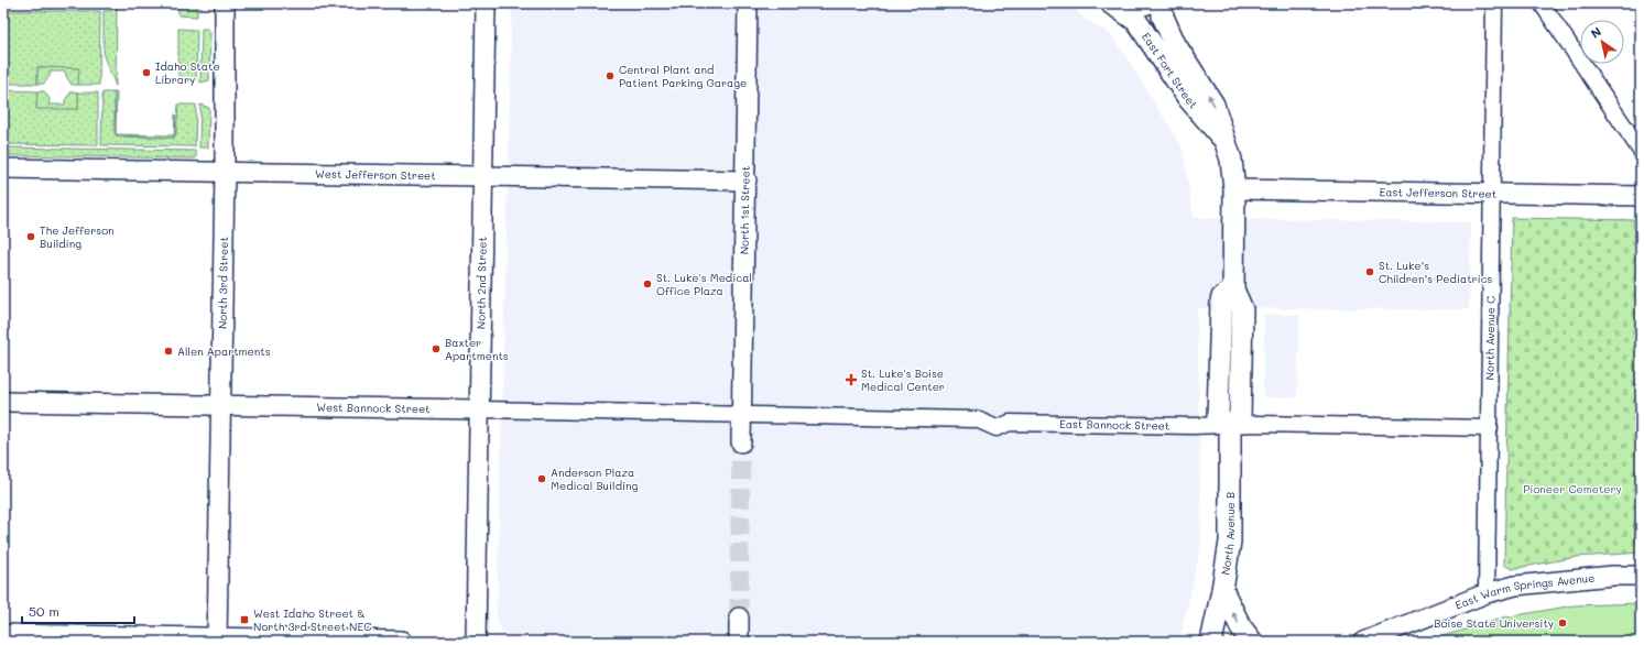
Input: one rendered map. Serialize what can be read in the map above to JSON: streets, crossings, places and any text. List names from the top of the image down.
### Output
{
  "streets": {
    "main road": ["East Fort Street", "North Avenue B"],
    "street": [
      "West Jefferson Street",
      "East Jefferson Street",
      "North 1st Street",
      "North 3rd Street",
      "North 2nd Street",
      "North Avenue C",
      "West Bannock Street",
      "East Bannock Street",
      "East Warm Springs Avenue"
    ]
  },
  "crossings": [
    ["East Fort Street", "East Jefferson Street"],
    ["West Jefferson Street", "North 1st Street"],
    ["West Jefferson Street", "North 3rd Street"],
    ["West Jefferson Street", "North 2nd Street"],
    ["East Jefferson Street", "North Avenue C"],
    ["North 1st Street", "West Bannock Street"],
    ["North 1st Street", "East Bannock Street"],
    ["North 3rd Street", "West Bannock Street"],
    ["North 2nd Street", "West Bannock Street"],
    ["North Avenue C", "East Bannock Street"],
    ["North Avenue C", "East Warm Springs Avenue"],
    ["West Bannock Street", "East Bannock Street"],
    ["East Bannock Street", "North Avenue B"]
  ],
  "parks": ["Pioneer Cemetery"],
  "places": {
    "other": [
      "Idaho State Library",
      "Central Plant and Patient Parking Garage",
      "The Jefferson Building",
      "St. Luke’s Children’s Pediatrics",
      "St. Luke's Medical Office Plaza",
      "Baxter Apartments",
      "Allen Apartments",
      "Anderson Plaza Medical Building",
      "Boise State University"
    ],
    "health": ["St. Luke's Boise Medical Center"],
    "transit": ["West Idaho Street & North 3rd Street NEC"]
  },
  "scale_bar": "50 m",
  "north": "top left"
}
